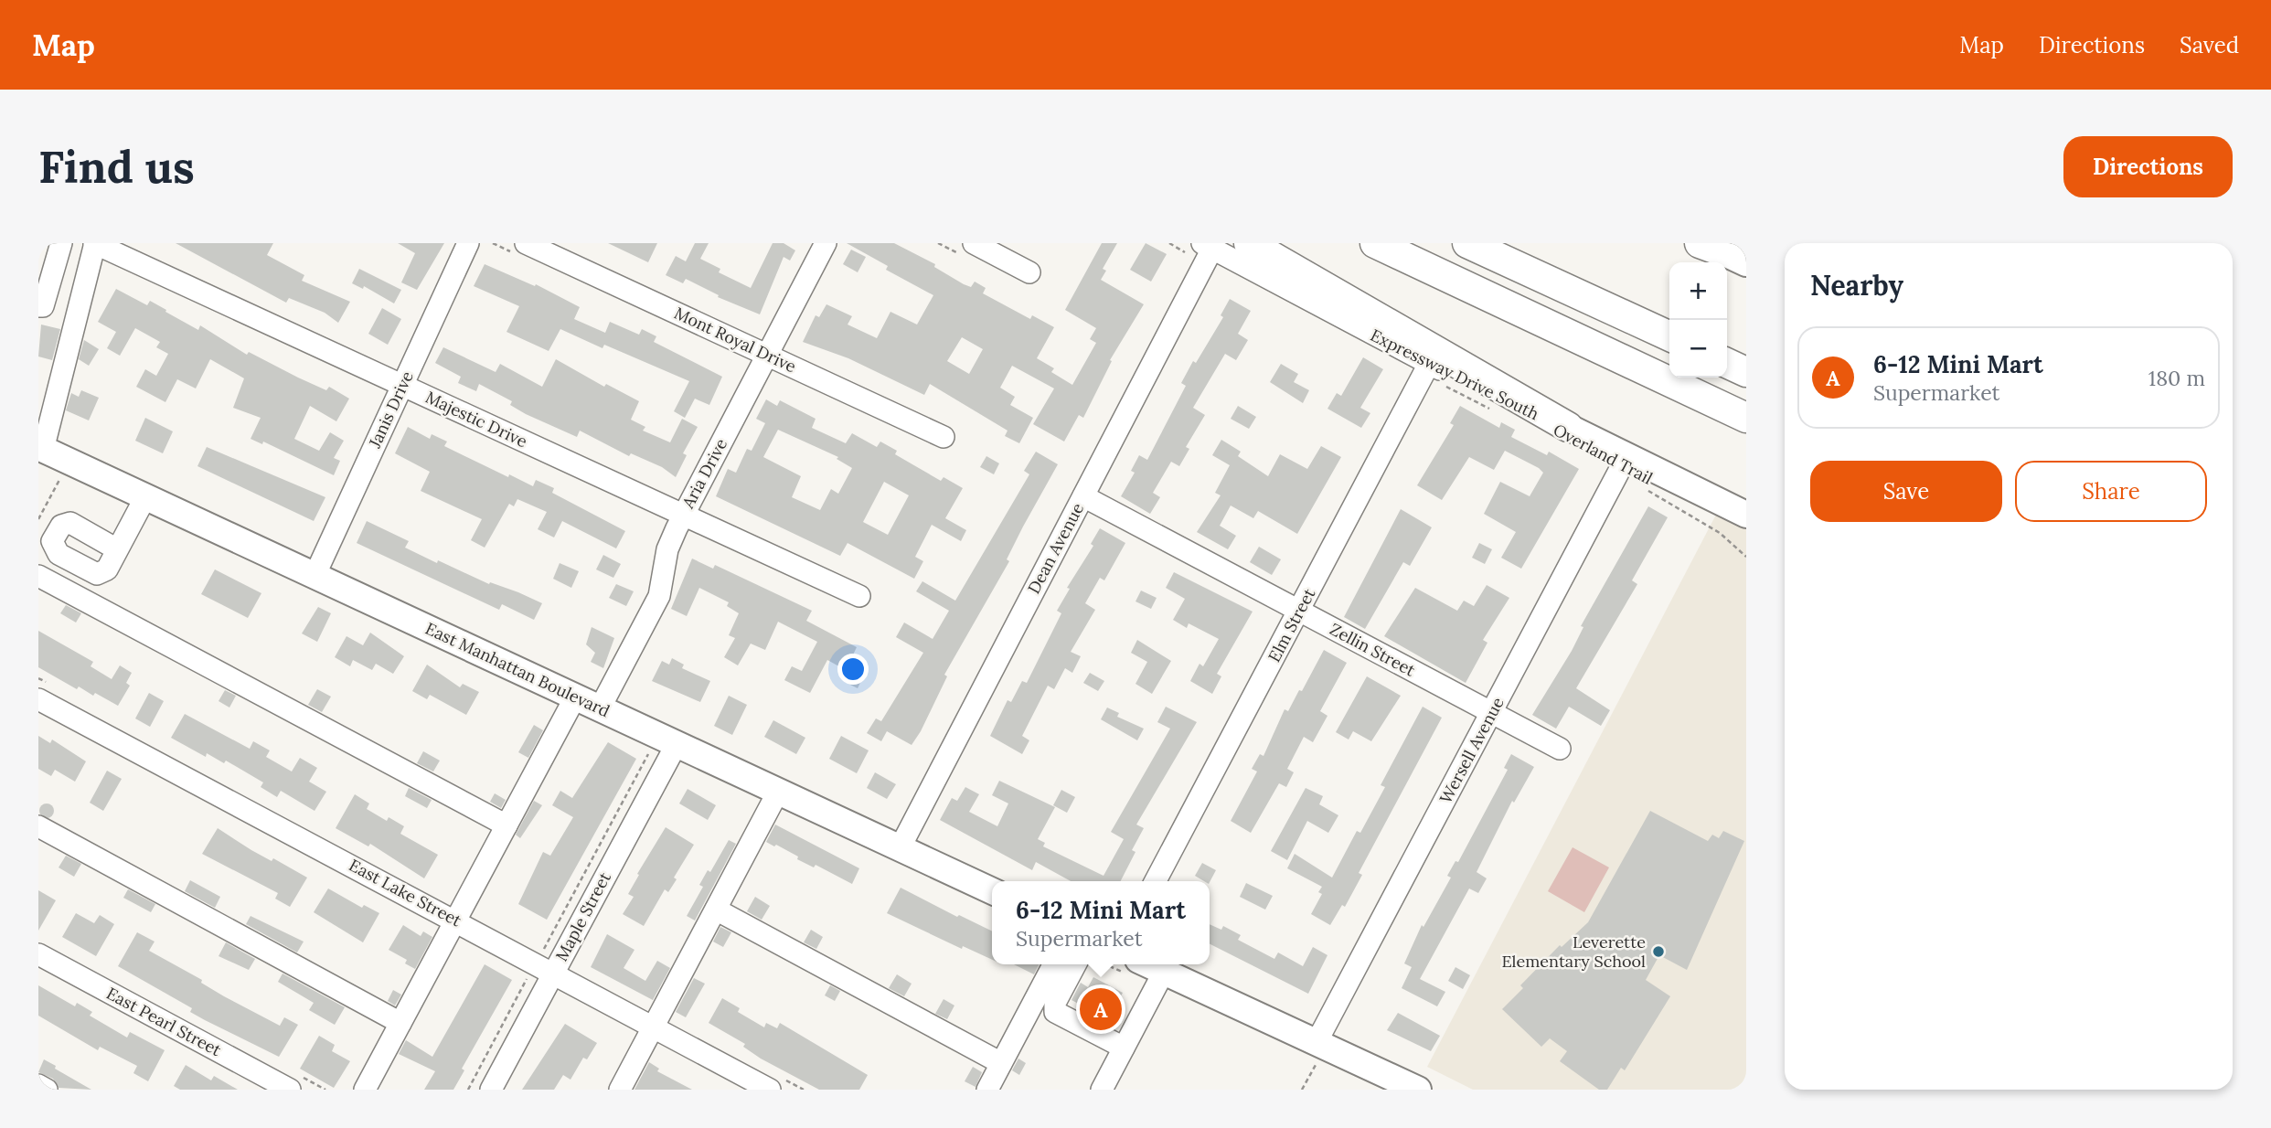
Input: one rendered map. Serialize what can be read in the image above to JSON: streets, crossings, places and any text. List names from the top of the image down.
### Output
{
  "streets": {
    "main road": ["Expressway Drive South", "East Manhattan Boulevard"],
    "street": [
      "Mont Royal Drive",
      "Janis Drive",
      "Majestic Drive",
      "Aria Drive",
      "Dean Avenue",
      "Elm Street",
      "Zellin Street",
      "Wersell Avenue",
      "East Lake Street",
      "Maple Street",
      "East Pearl Street"
    ],
    "path": ["Overland Trail"]
  },
  "crossings": [
    ["Mont Royal Drive", "Aria Drive"],
    ["Expressway Drive South", "Overland Trail"],
    ["Expressway Drive South", "Dean Avenue"],
    ["Expressway Drive South", "Elm Street"],
    ["Expressway Drive South", "Wersell Avenue"],
    ["Janis Drive", "Majestic Drive"],
    ["Janis Drive", "East Manhattan Boulevard"],
    ["Majestic Drive", "Aria Drive"],
    ["Overland Trail", "Wersell Avenue"],
    ["Aria Drive", "East Manhattan Boulevard"],
    ["Dean Avenue", "Zellin Street"],
    ["Dean Avenue", "East Manhattan Boulevard"],
    ["Elm Street", "Zellin Street"],
    ["Zellin Street", "Wersell Avenue"],
    ["East Manhattan Boulevard", "Maple Street"],
    ["East Lake Street", "Maple Street"]
  ],
  "places": ["Leverette Elementary School"],
  "page": {
    "header": "Map",
    "nav": ["Map", "Directions", "Saved"],
    "buttons": [
      "Directions",
      ["Save", "Share"]
    ],
    "title": "Find us",
    "heading": "Nearby",
    "map_buttons": ["+", "−"],
    "list": [
      {
        "mark": "A",
        "name": "6-12 Mini Mart",
        "note": "Supermarket",
        "value": "180 m"
      }
    ],
    "popup": ["6-12 Mini Mart", "Supermarket"],
    "pins": "A"
  }
}
